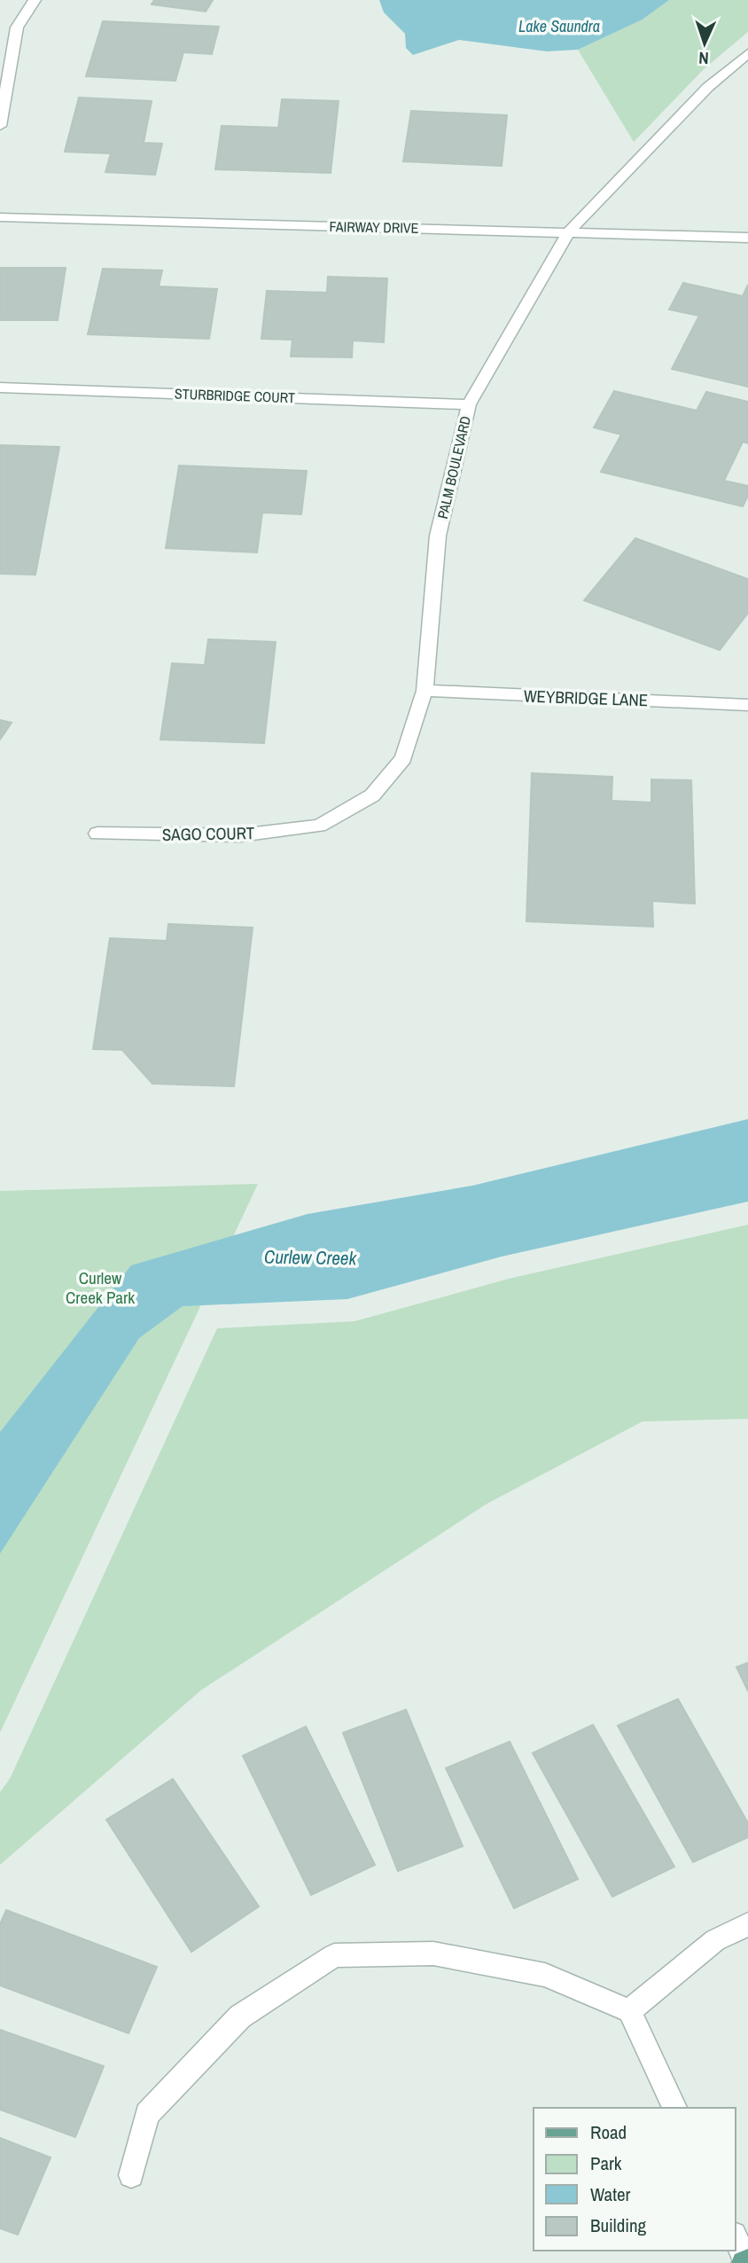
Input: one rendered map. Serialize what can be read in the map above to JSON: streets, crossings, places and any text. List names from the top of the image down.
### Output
{
  "streets": {
    "street": [
      "FAIRWAY DRIVE",
      "STURBRIDGE COURT",
      "PALM BOULEVARD",
      "WEYBRIDGE LANE",
      "SAGO COURT"
    ]
  },
  "crossings": [
    ["FAIRWAY DRIVE", "PALM BOULEVARD"],
    ["STURBRIDGE COURT", "PALM BOULEVARD"],
    ["PALM BOULEVARD", "WEYBRIDGE LANE"],
    ["PALM BOULEVARD", "SAGO COURT"]
  ],
  "water": ["Lake Saundra", "Curlew Creek"],
  "parks": ["Curlew Creek Park"],
  "legend": [
    "Road",
    "Park",
    "Water",
    "Building"
  ],
  "north": "bottom"
}
